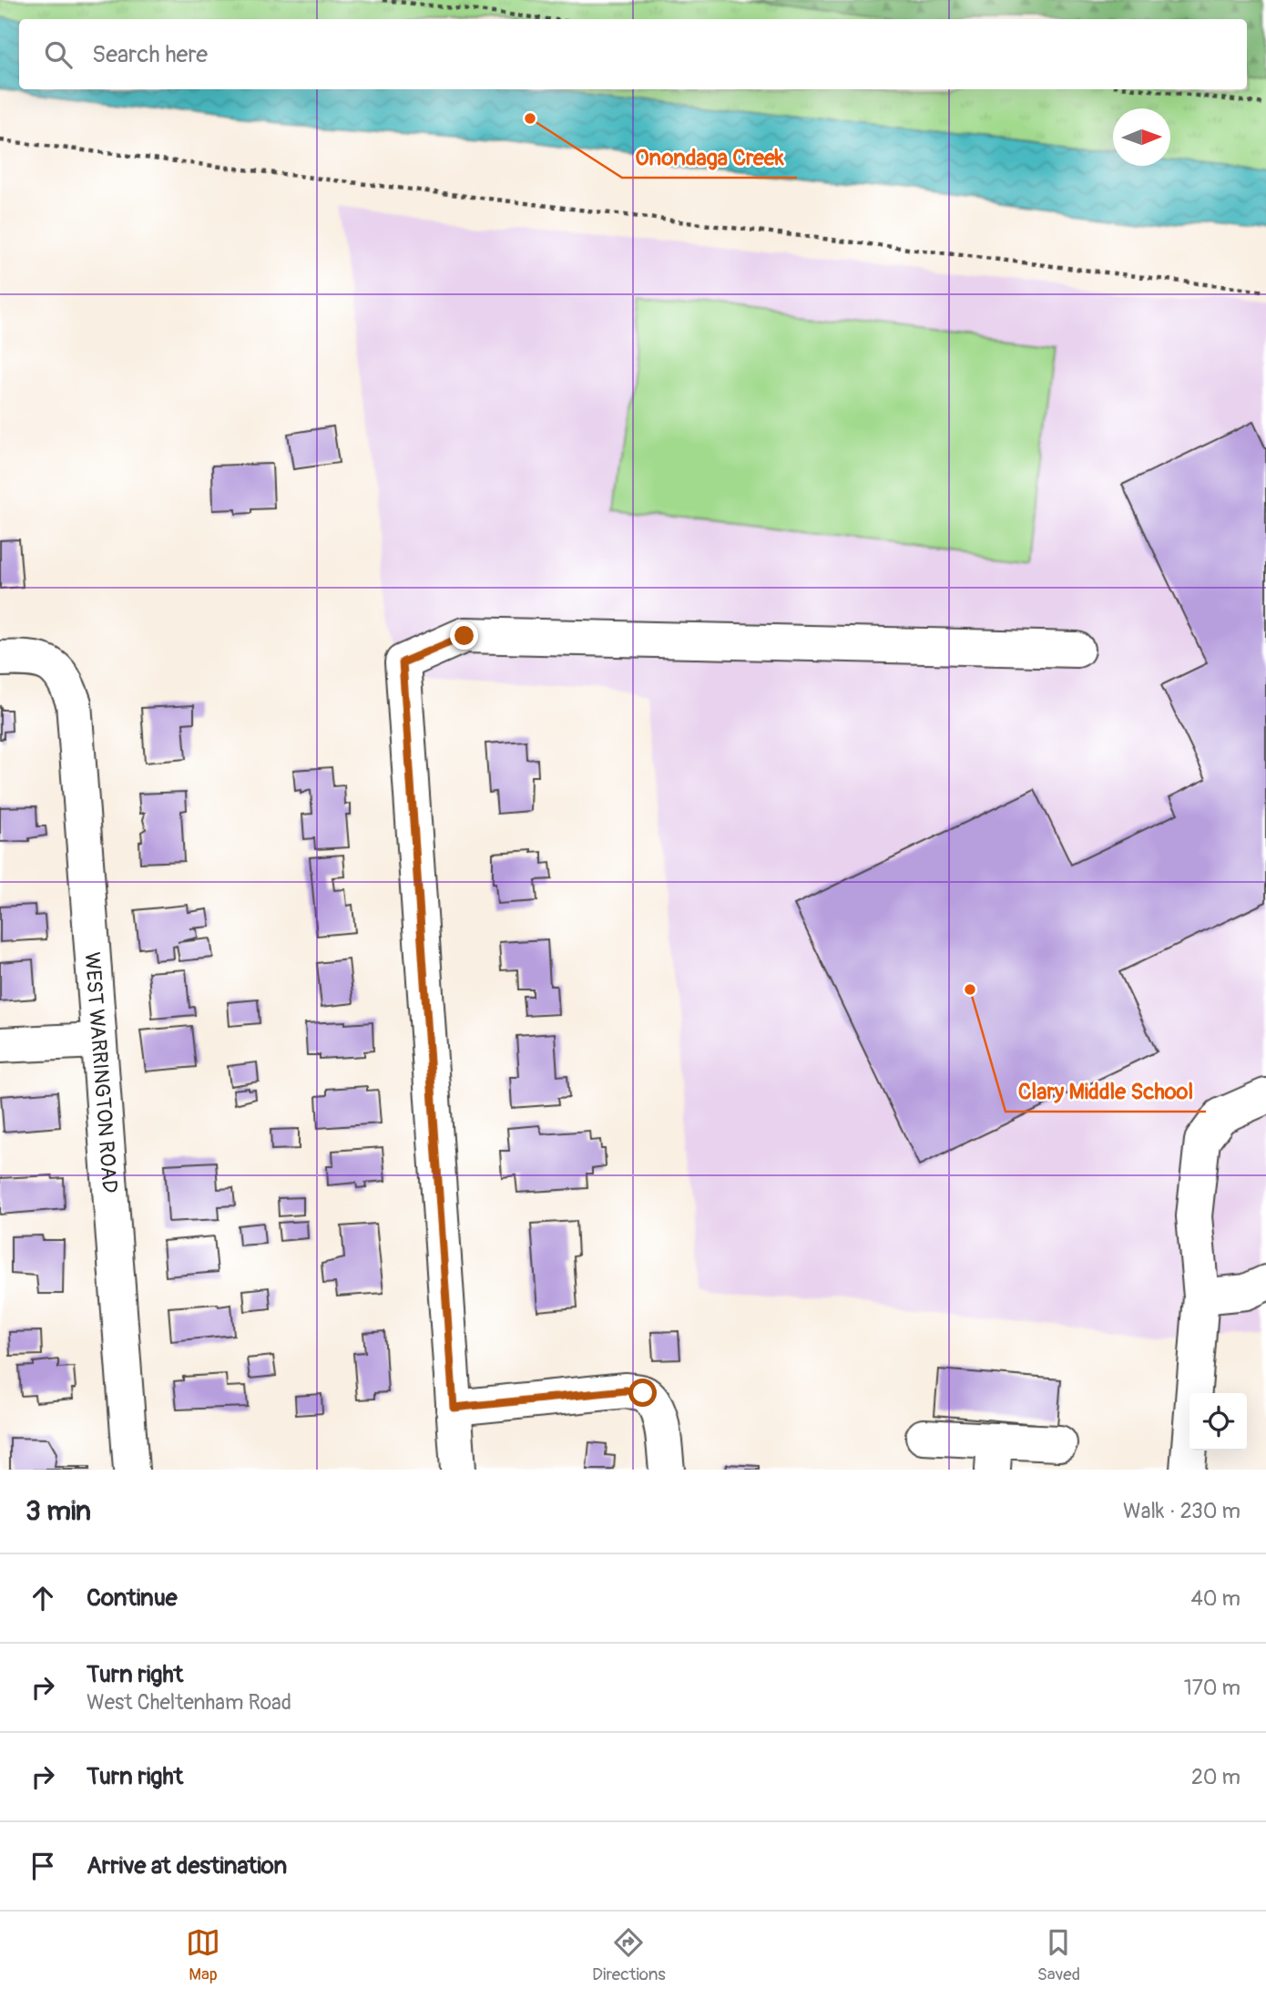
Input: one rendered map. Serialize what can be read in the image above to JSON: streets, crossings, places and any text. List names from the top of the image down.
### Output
{
  "streets": {
    "street": ["WEST WARRINGTON ROAD"]
  },
  "places": ["Onondaga Creek", "Clary Middle School"],
  "north": "right",
  "page": {
    "search": "Search here",
    "heading": ["3 min", "Walk · 230 m"],
    "list": [
      ["Continue", "40 m"],
      ["Turn right", "West Cheltenham Road", "170 m"],
      ["Turn right", "20 m"],
      "Arrive at destination"
    ],
    "nav": ["Map", "Directions", "Saved"]
  }
}
